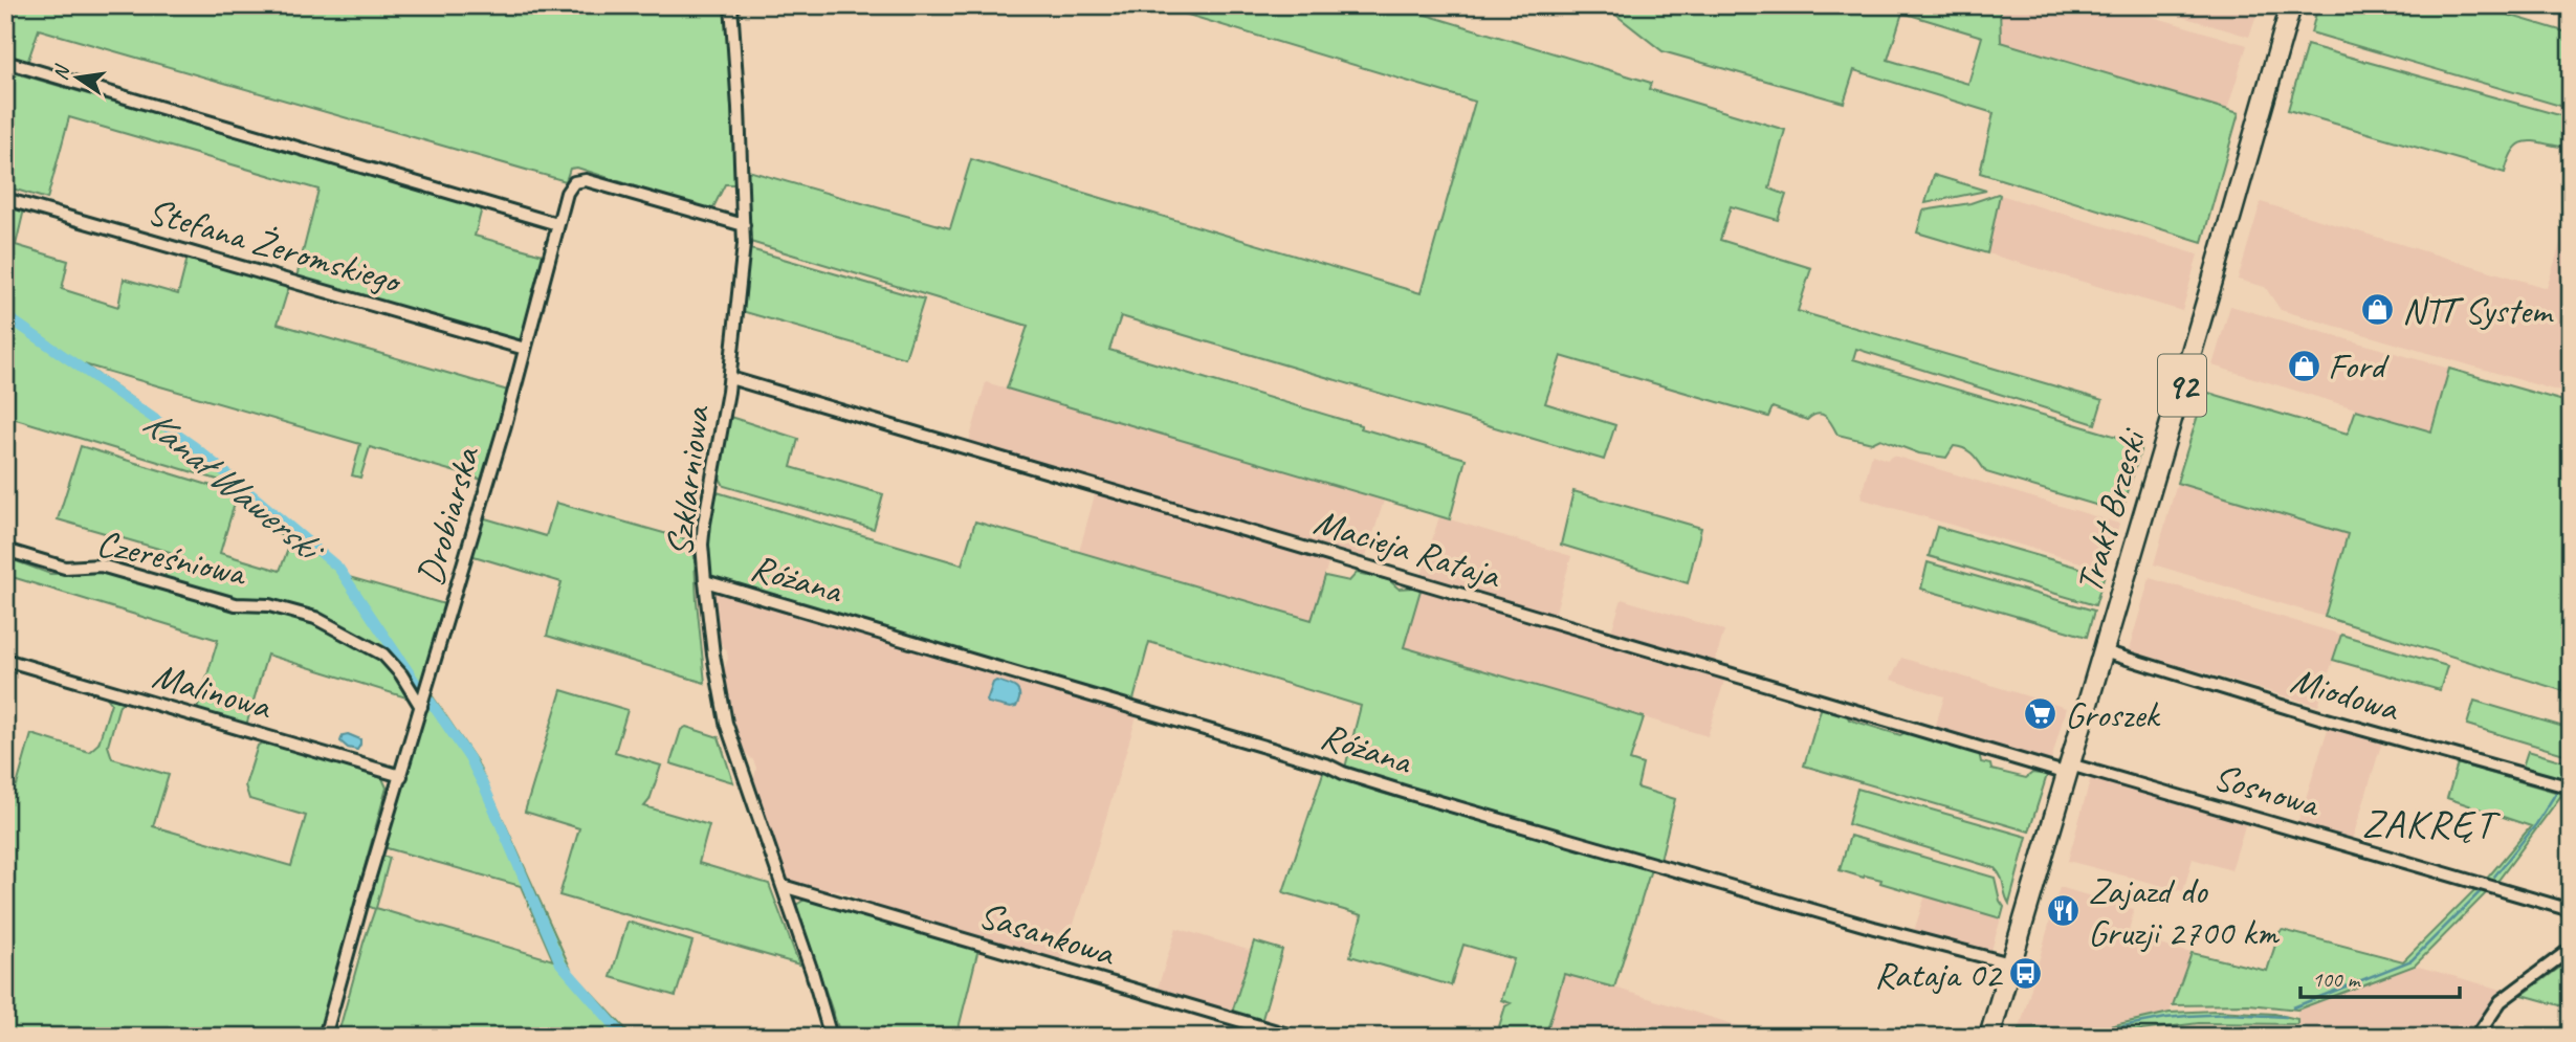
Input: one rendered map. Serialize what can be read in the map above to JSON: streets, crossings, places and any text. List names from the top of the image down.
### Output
{
  "streets": {
    "main road": ["92", "Trakt Brzeski"],
    "street": [
      "Stefana Żeromskiego",
      "Szklarniowa",
      "Drobiarska",
      "Macieja Rataja",
      "Czereśniowa",
      "Różana",
      "Malinowa",
      "Miodowa",
      "Sosnowa",
      "Sasankowa"
    ]
  },
  "crossings": [
    ["Stefana Żeromskiego", "Drobiarska"],
    ["Szklarniowa", "Drobiarska"],
    ["Szklarniowa", "Macieja Rataja"],
    ["Szklarniowa", "Różana"],
    ["Szklarniowa", "Sasankowa"],
    ["Trakt Brzeski", "Macieja Rataja"],
    ["Trakt Brzeski", "Różana"],
    ["Trakt Brzeski", "Miodowa"],
    ["Trakt Brzeski", "Sosnowa"],
    ["Drobiarska", "Czereśniowa"],
    ["Drobiarska", "Malinowa"],
    ["Macieja Rataja", "Sosnowa"]
  ],
  "districts": ["ZAKRĘT"],
  "water": ["Kanał Wawerski"],
  "places": {
    "shop": ["NTT System", "Ford"],
    "supermarket": ["Groszek"],
    "restaurant": ["Zajazd do Gruzji 2700 km"],
    "bus stop": ["Rataja 02"]
  },
  "scale_bar": "100 m",
  "north": "left"
}
